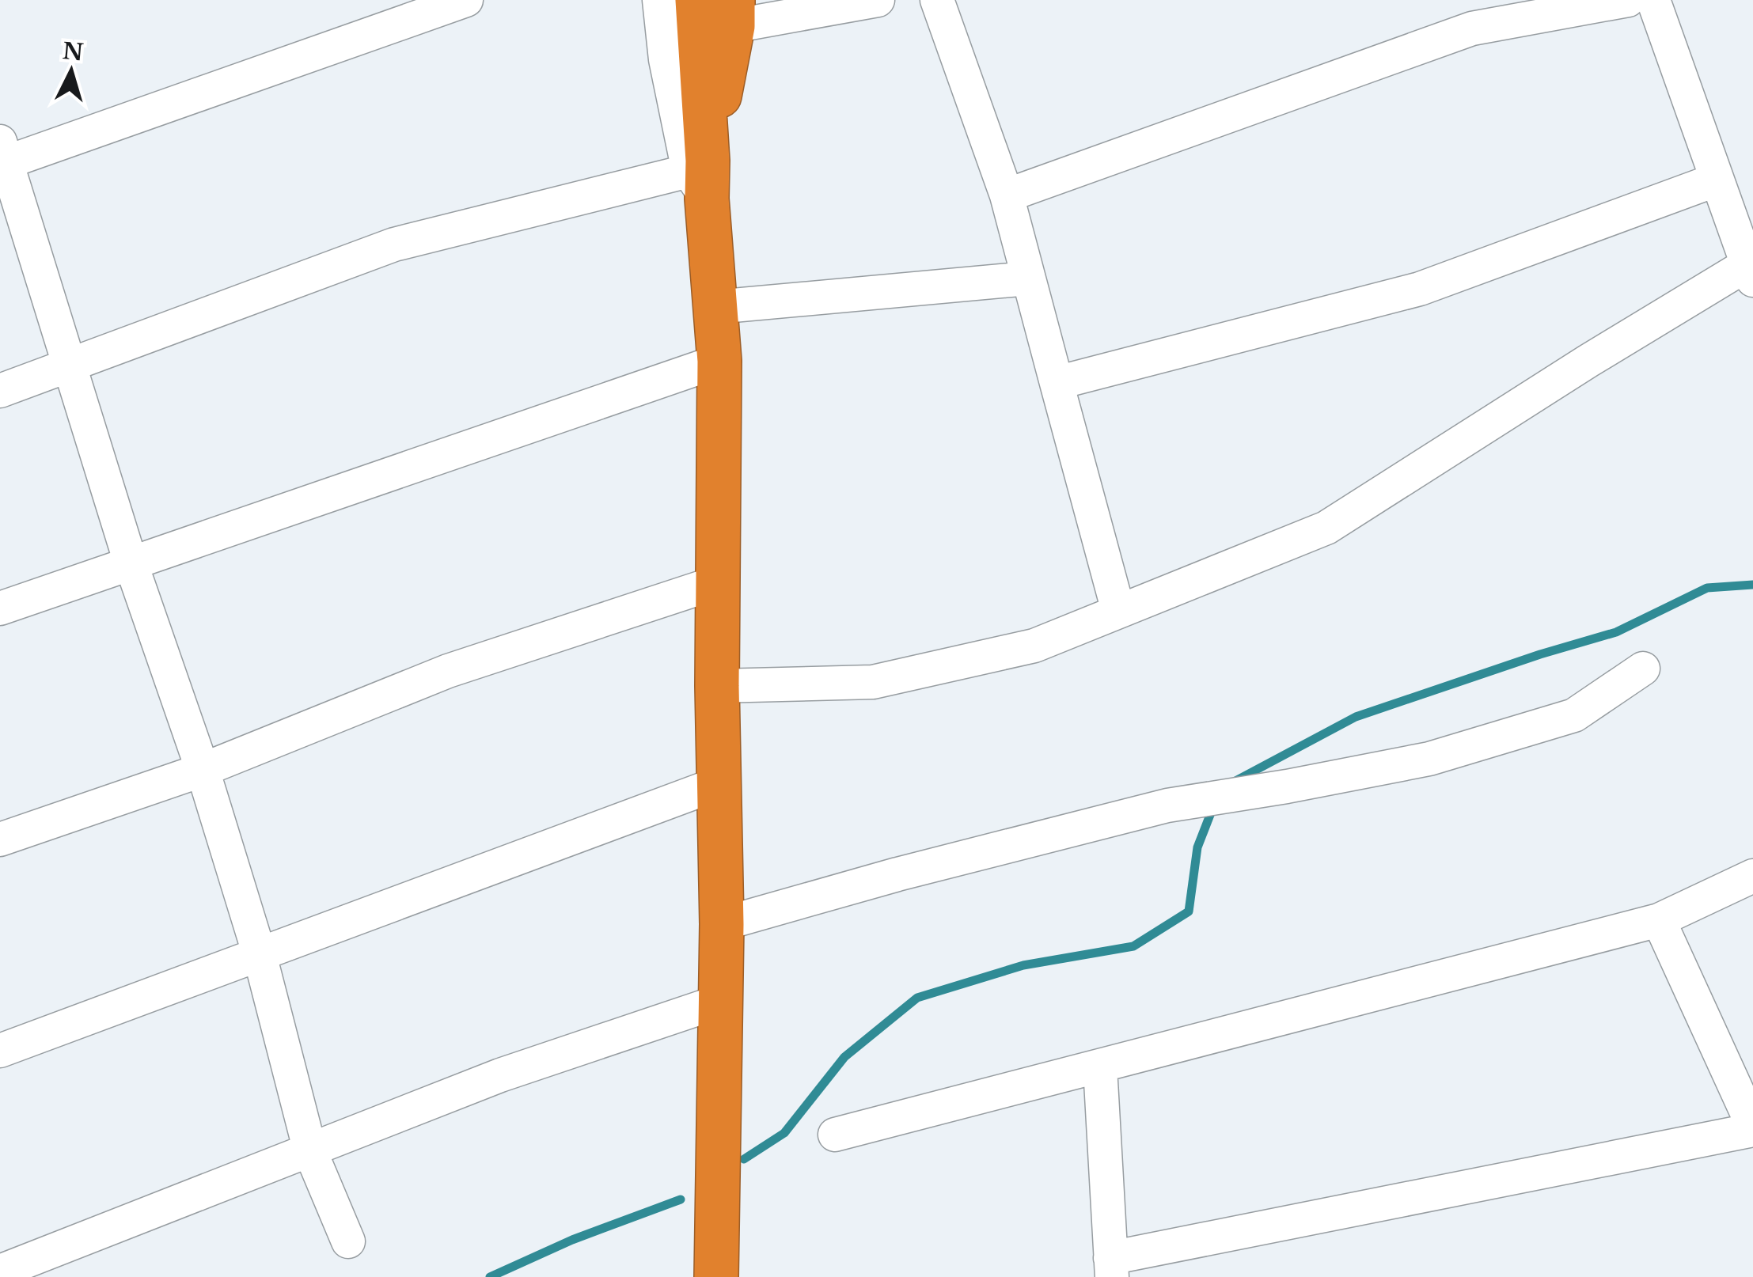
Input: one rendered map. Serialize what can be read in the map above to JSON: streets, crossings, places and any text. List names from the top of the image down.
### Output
{
  "north": "top"
}
